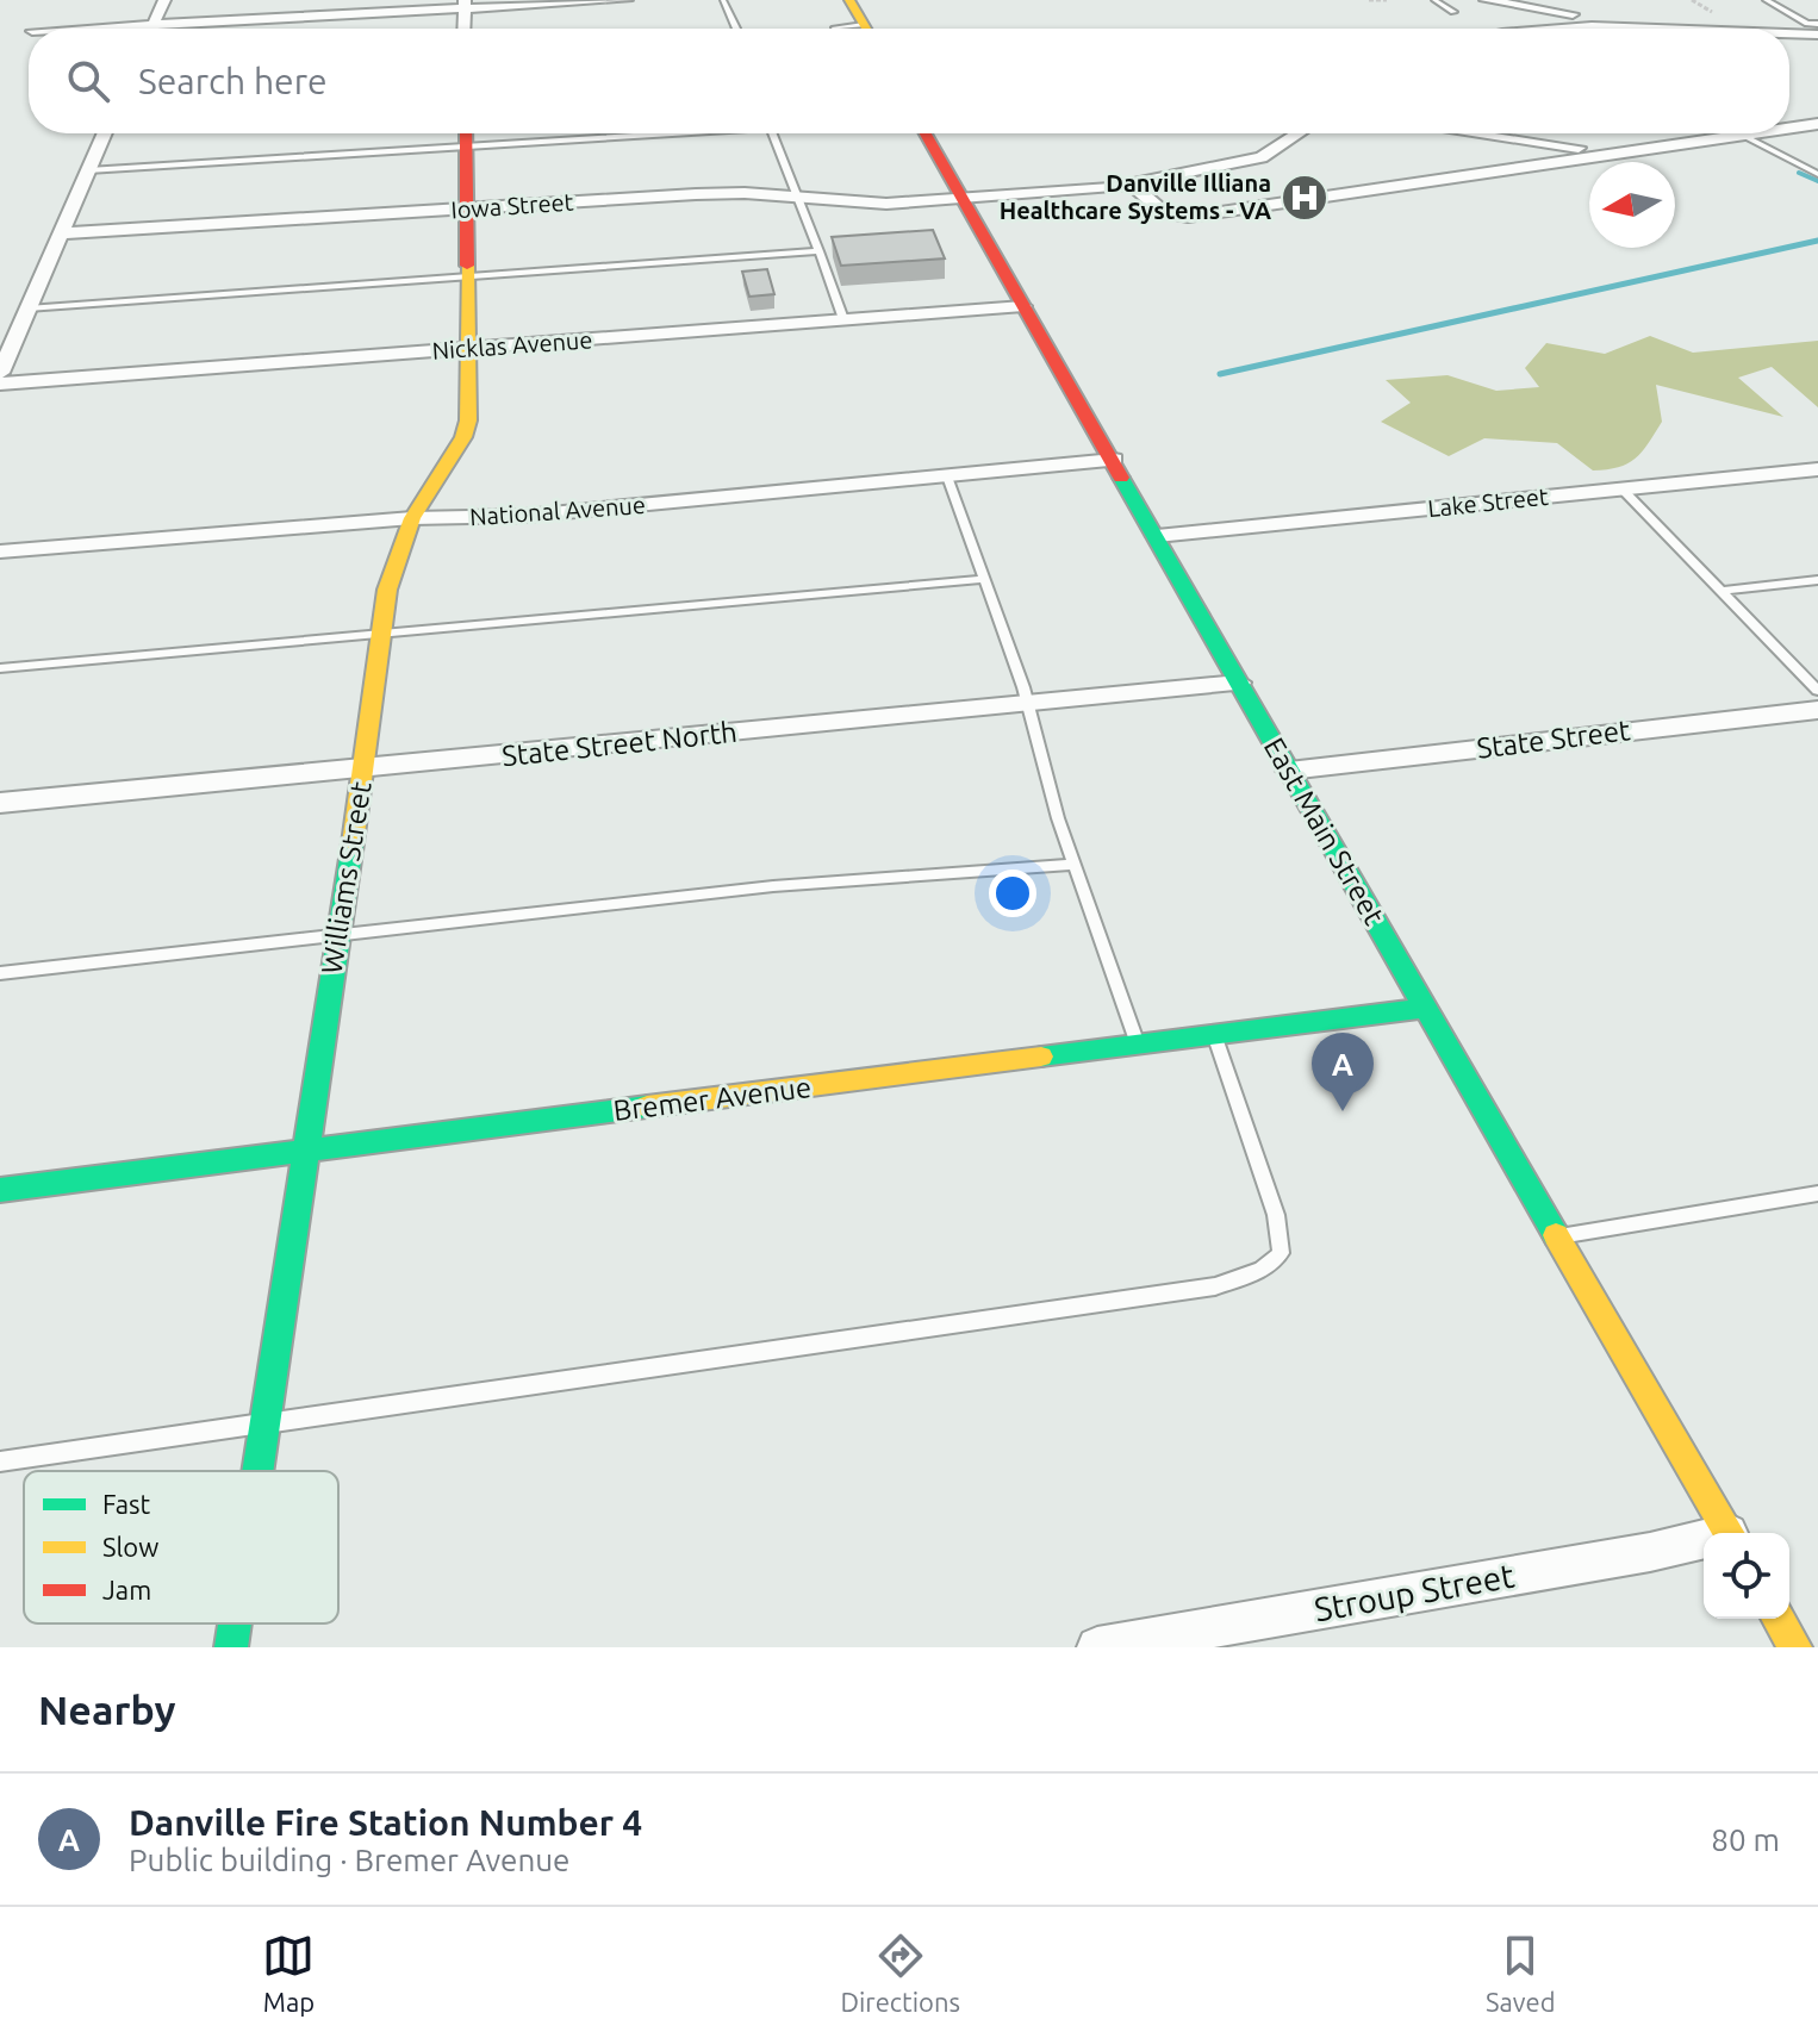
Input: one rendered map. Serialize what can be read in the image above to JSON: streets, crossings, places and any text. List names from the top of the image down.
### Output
{
  "streets": {
    "street": [
      "Iowa Street",
      "Nicklas Avenue",
      "Lake Street",
      "National Avenue",
      "State Street",
      "State Street North",
      "East Main Street",
      "Williams Street",
      "Bremer Avenue",
      "Stroup Street"
    ]
  },
  "crossings": [
    ["Iowa Street", "East Main Street"],
    ["Iowa Street", "Williams Street"],
    ["Nicklas Avenue", "East Main Street"],
    ["Nicklas Avenue", "Williams Street"],
    ["Lake Street", "East Main Street"],
    ["National Avenue", "East Main Street"],
    ["National Avenue", "Williams Street"],
    ["State Street", "East Main Street"],
    ["State Street North", "East Main Street"],
    ["State Street North", "Williams Street"],
    ["East Main Street", "Bremer Avenue"],
    ["Williams Street", "Bremer Avenue"]
  ],
  "places": {
    "hospital": ["Danville Illiana Healthcare Systems - VA"]
  },
  "legend": ["Fast", "Slow", "Jam"],
  "north": "left",
  "page": {
    "search": "Search here",
    "pins": "A",
    "heading": "Nearby",
    "list": [
      {
        "mark": "A",
        "name": "Danville Fire Station Number 4",
        "note": "Public building · Bremer Avenue",
        "value": "80 m"
      }
    ],
    "nav": ["Map", "Directions", "Saved"]
  }
}
